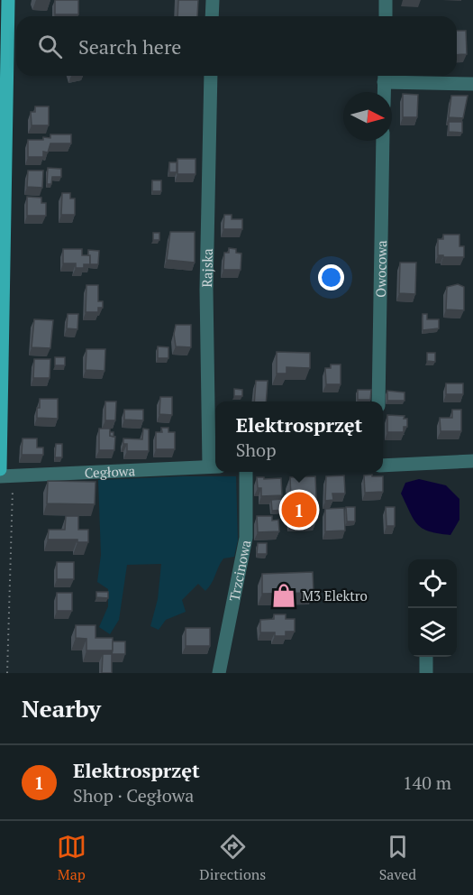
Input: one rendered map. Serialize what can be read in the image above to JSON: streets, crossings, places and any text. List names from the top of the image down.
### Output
{
  "streets": {
    "street": [
      "Rajska",
      "Owocowa",
      "Cegłowa",
      "Trzcinowa"
    ]
  },
  "crossings": [
    ["Rajska", "Cegłowa"]
  ],
  "places": {
    "shop": ["M3 Elektro"]
  },
  "north": "right",
  "page": {
    "search": "Search here",
    "popup": ["Elektrosprzęt", "Shop"],
    "pins": "1",
    "heading": "Nearby",
    "list": [
      {
        "mark": "1",
        "name": "Elektrosprzęt",
        "note": "Shop · Cegłowa",
        "value": "140 m"
      }
    ],
    "nav": ["Map", "Directions", "Saved"]
  }
}
